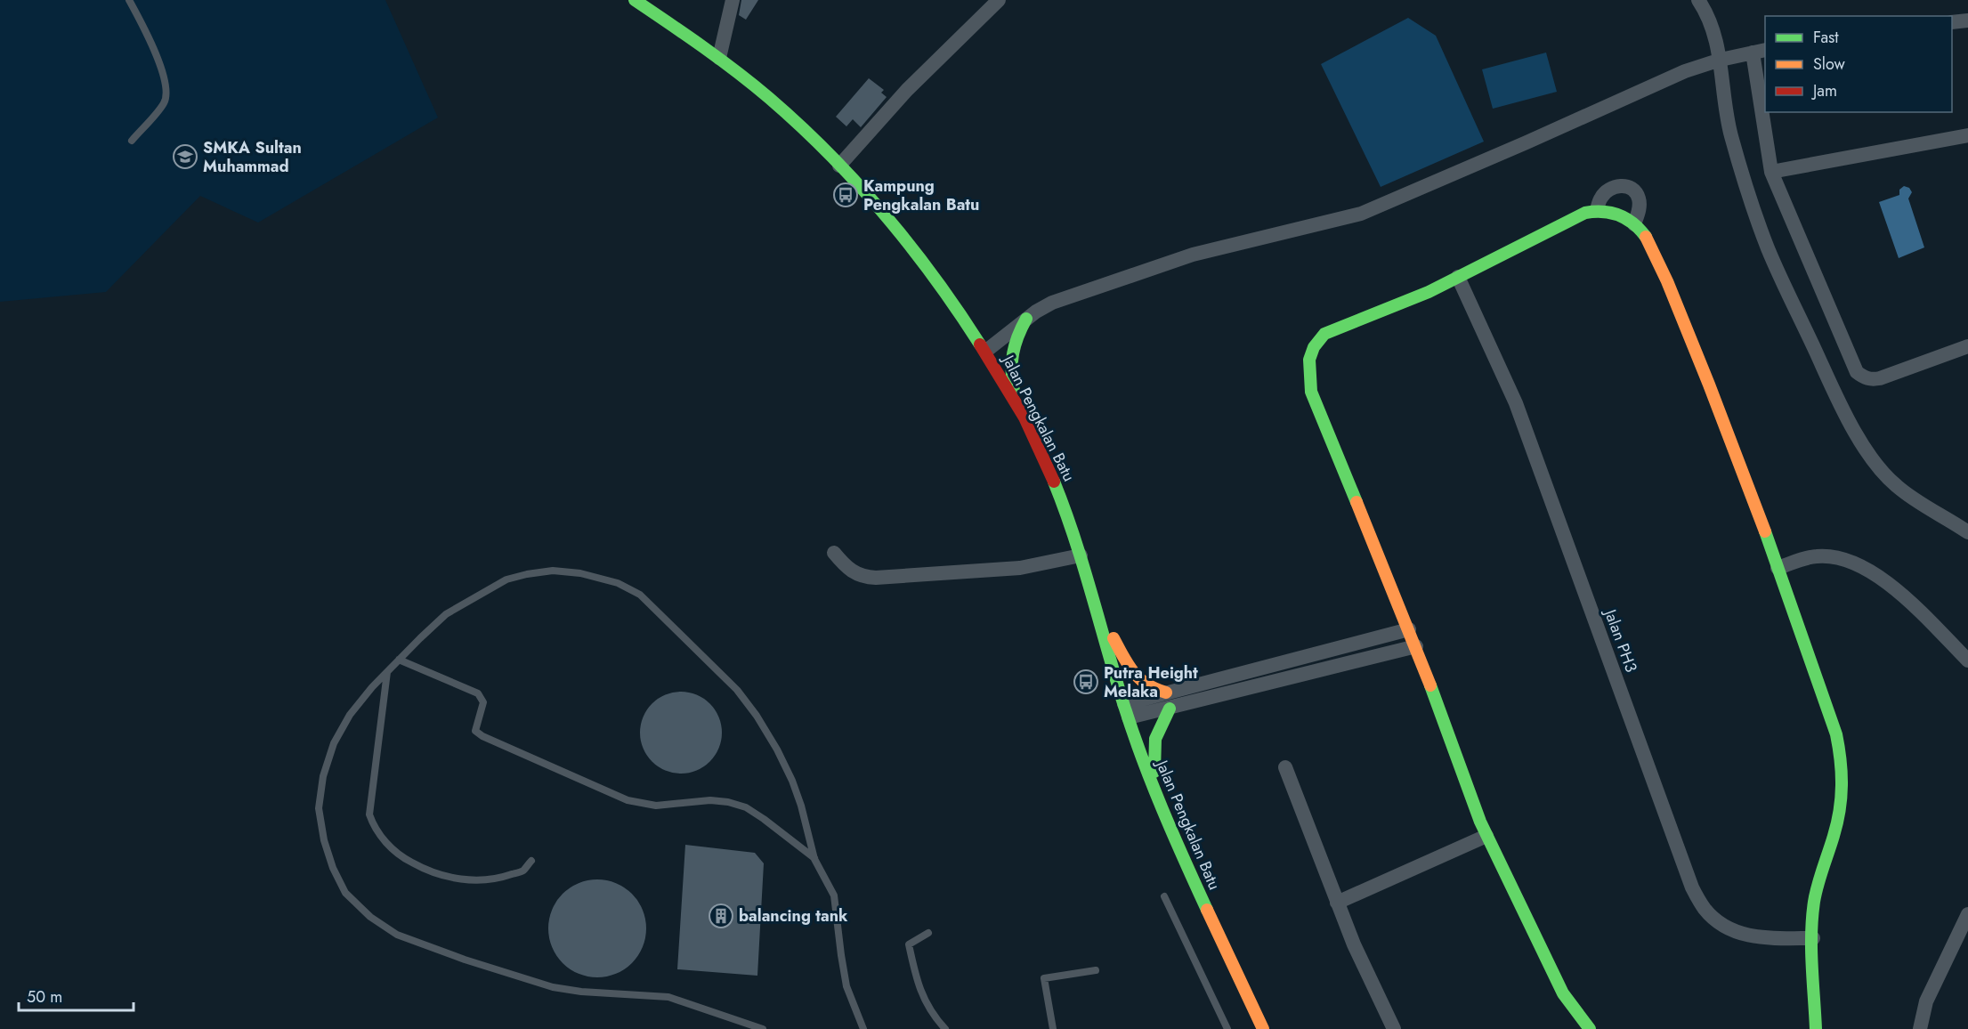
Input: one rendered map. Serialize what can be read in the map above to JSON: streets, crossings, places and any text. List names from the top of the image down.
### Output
{
  "streets": {
    "street": ["Jalan Pengkalan Batu", "Jalan PH3"]
  },
  "places": {
    "school or university": ["SMKA Sultan Muhammad"],
    "bus stop": ["Kampung Pengkalan Batu", "Putra Height Melaka"],
    "building": ["balancing tank"]
  },
  "legend": ["Fast", "Slow", "Jam"],
  "scale_bar": "50 m"
}
